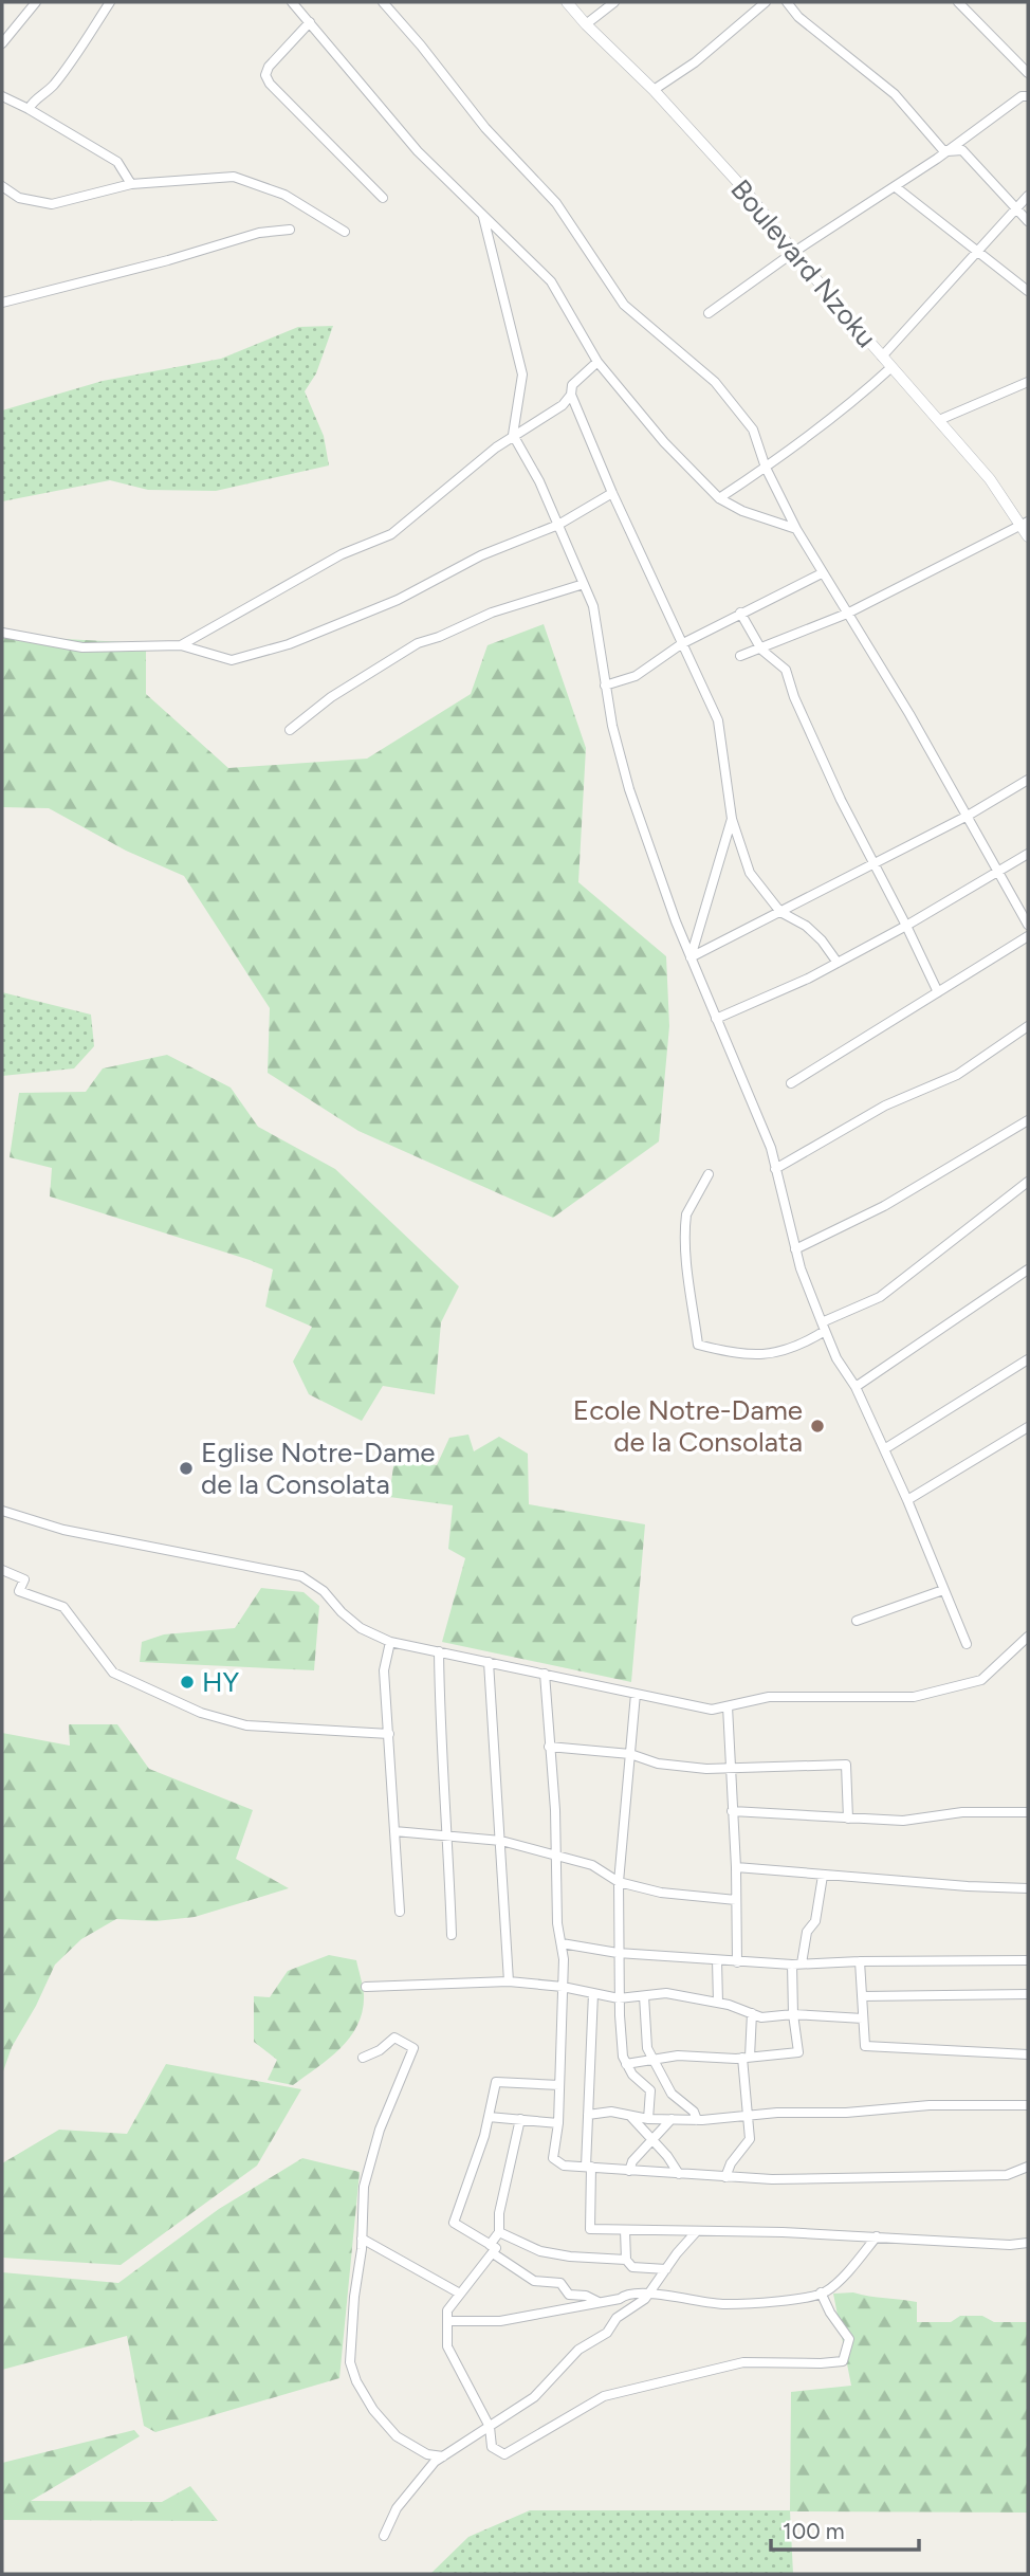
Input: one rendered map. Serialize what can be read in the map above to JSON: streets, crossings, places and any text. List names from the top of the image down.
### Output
{
  "streets": {
    "street": ["Boulevard Nzoku"]
  },
  "places": ["Ecole Notre-Dame de la Consolata", "Eglise Notre-Dame de la Consolata", "HY"],
  "scale_bar": "100 m"
}
